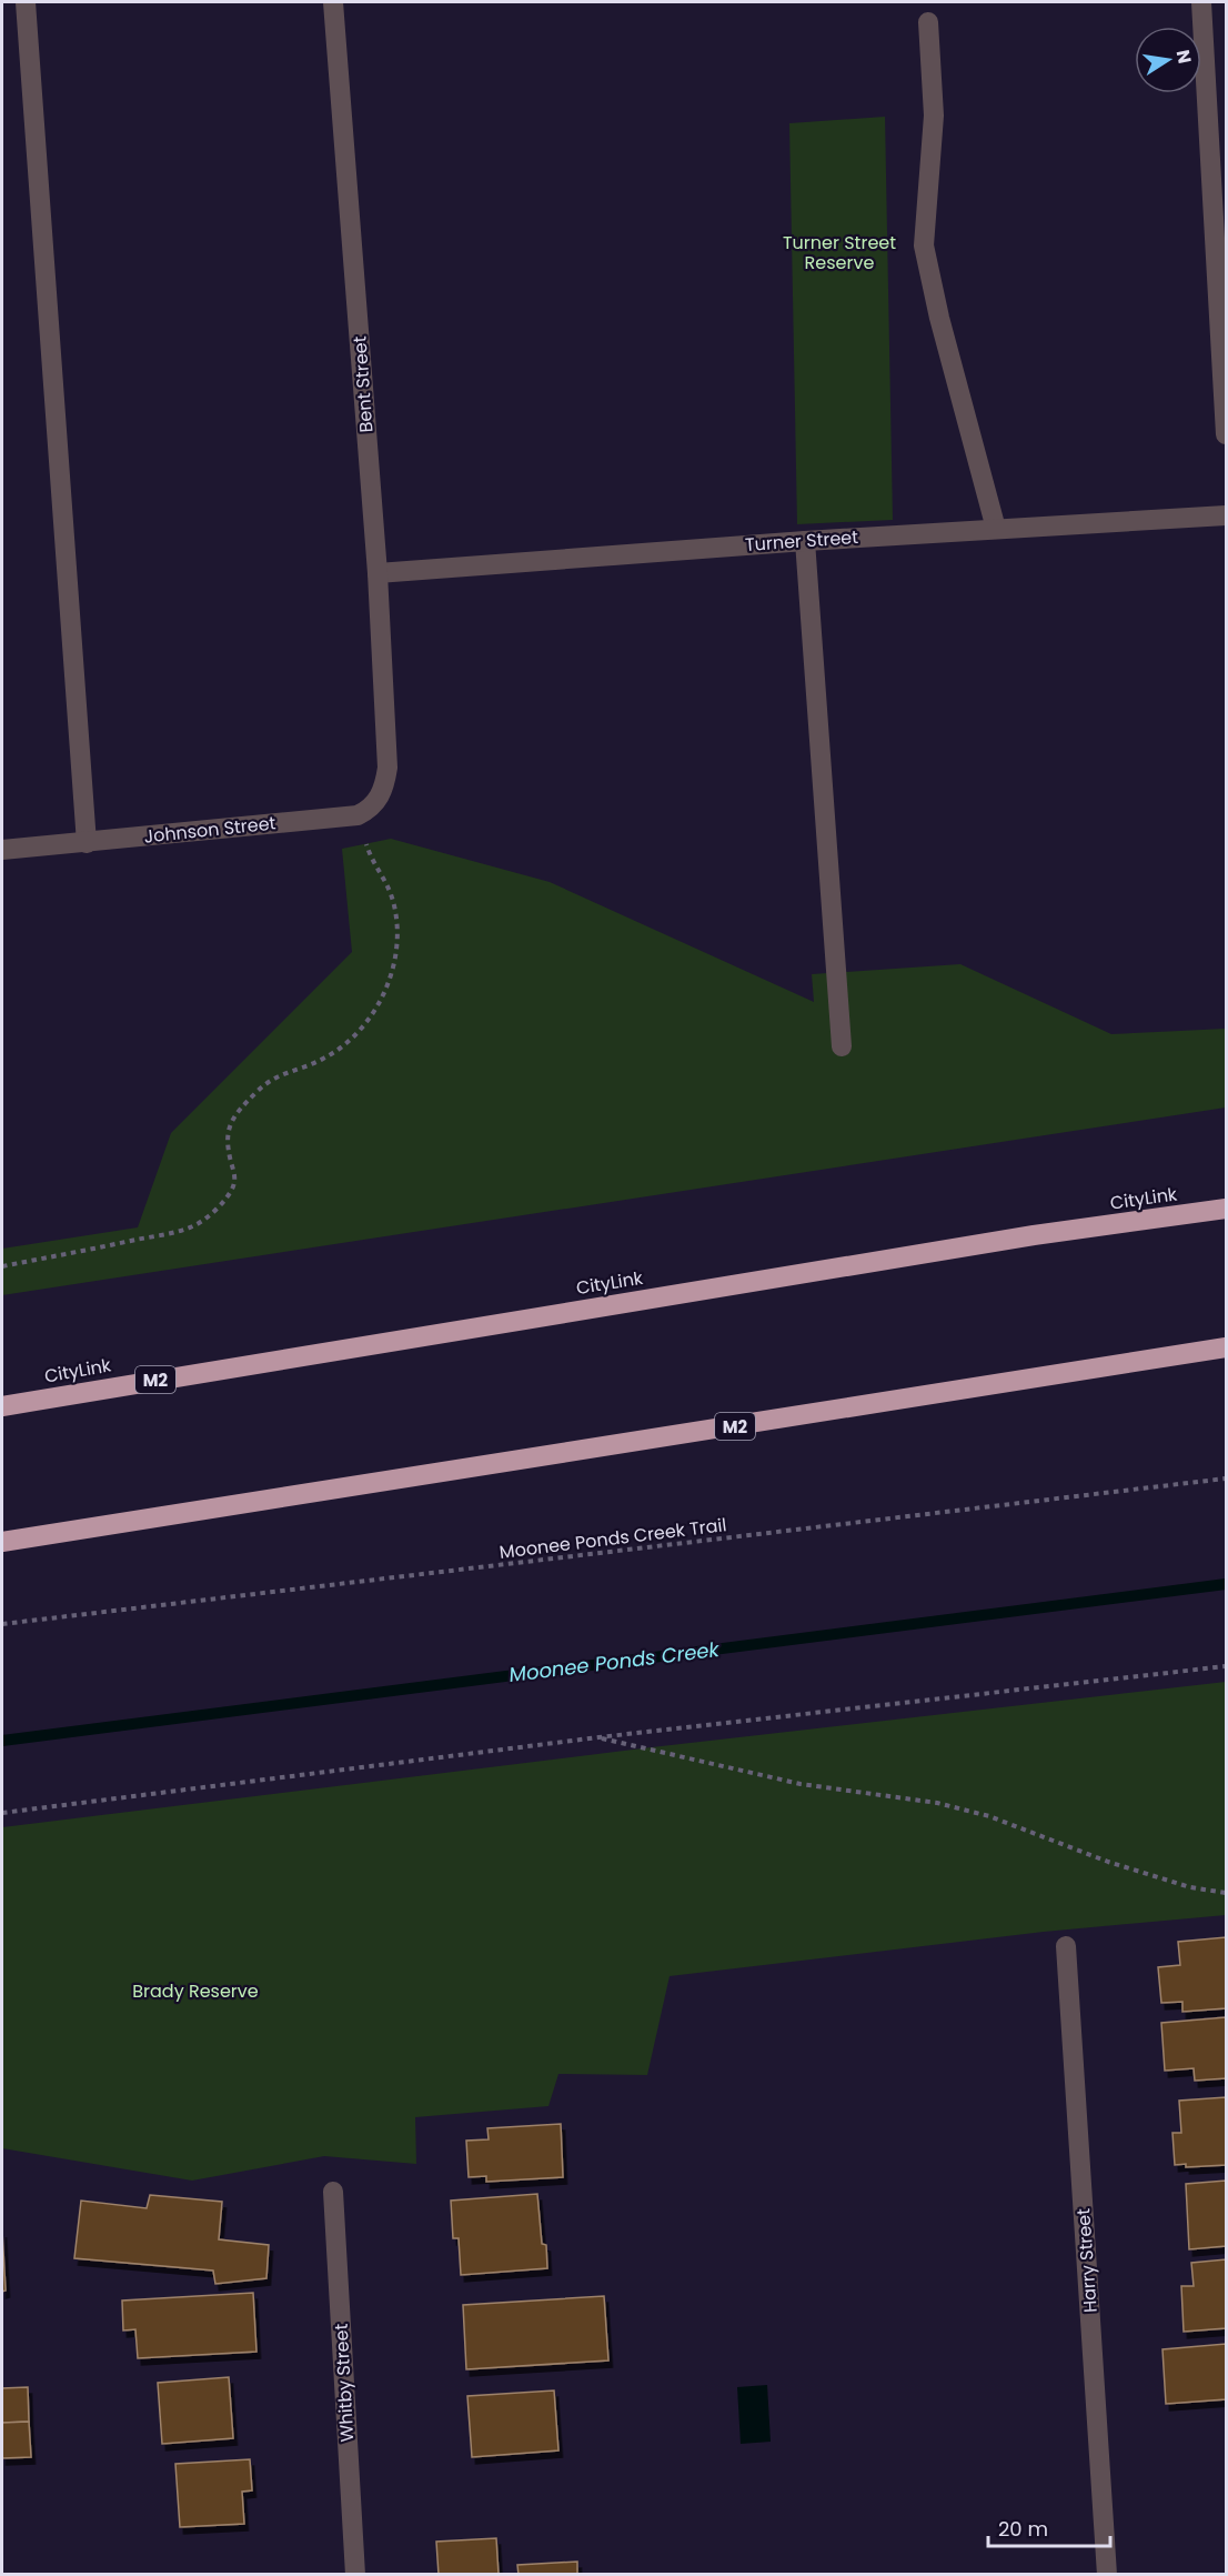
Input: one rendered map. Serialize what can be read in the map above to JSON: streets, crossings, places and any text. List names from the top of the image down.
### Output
{
  "streets": {
    "highway": ["CityLink", "M2"],
    "street": [
      "Bent Street",
      "Turner Street",
      "Johnson Street",
      "Harry Street",
      "Whitby Street"
    ],
    "path": ["Moonee Ponds Creek Trail"]
  },
  "crossings": [
    ["Bent Street", "Turner Street"],
    ["Bent Street", "Johnson Street"]
  ],
  "water": ["Moonee Ponds Creek"],
  "parks": ["Turner Street Reserve", "Brady Reserve"],
  "scale_bar": "20 m",
  "north": "right"
}
